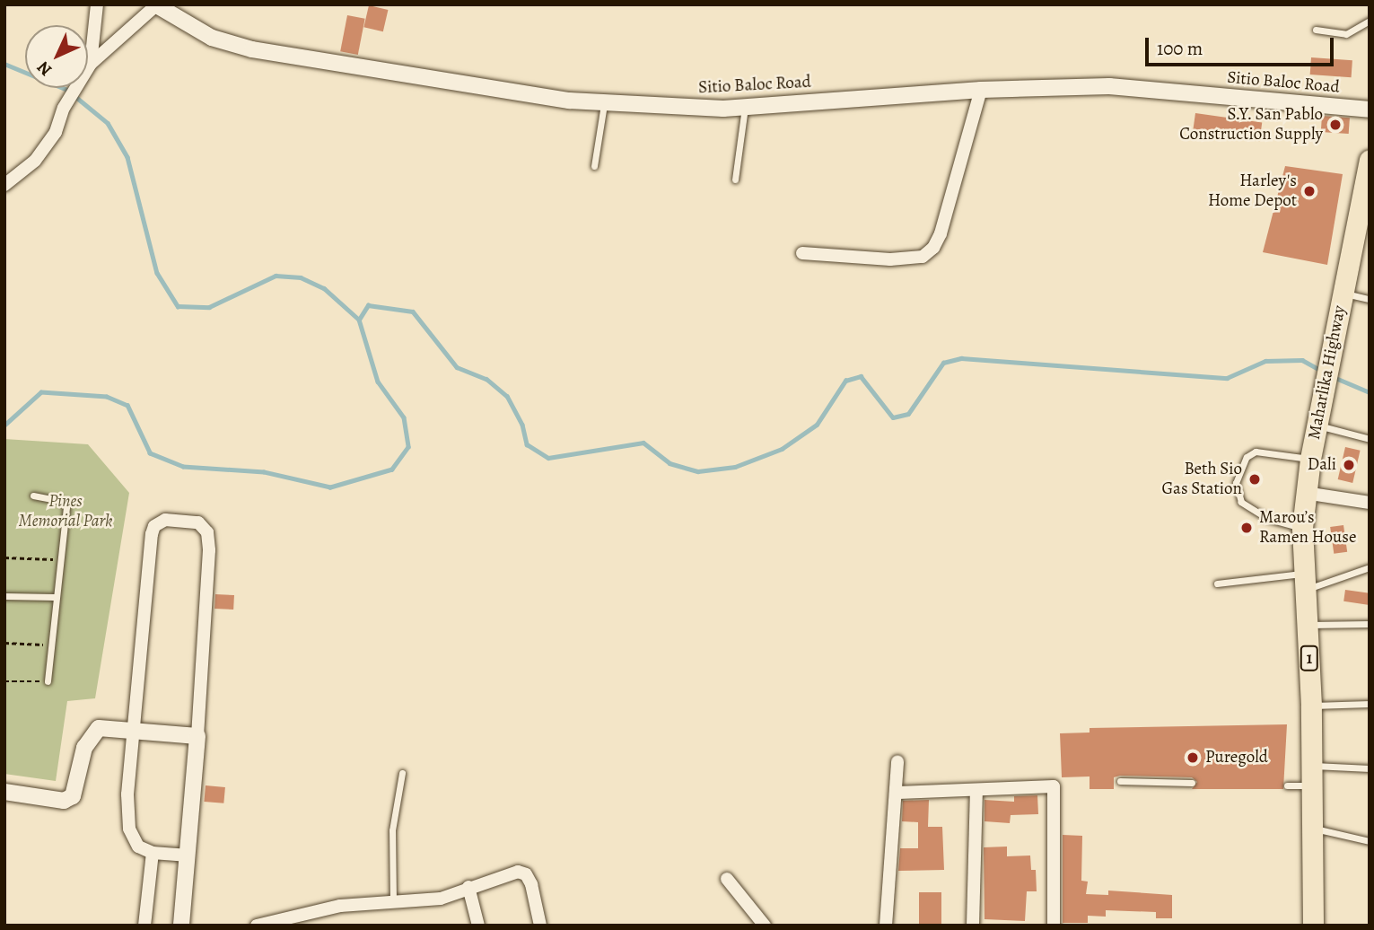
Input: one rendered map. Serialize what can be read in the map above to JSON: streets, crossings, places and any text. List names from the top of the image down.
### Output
{
  "streets": {
    "main road": ["Maharlika Highway", "1"],
    "street": ["Sitio Baloc Road"]
  },
  "parks": ["Pines Memorial Park"],
  "places": [
    "S.Y. San Pablo Construction Supply",
    "Harley's Home Depot",
    "Dali",
    "Beth Sio Gas Station",
    "Marou’s Ramen House",
    "Puregold"
  ],
  "scale_bar": "100 m",
  "north": "bottom left"
}
